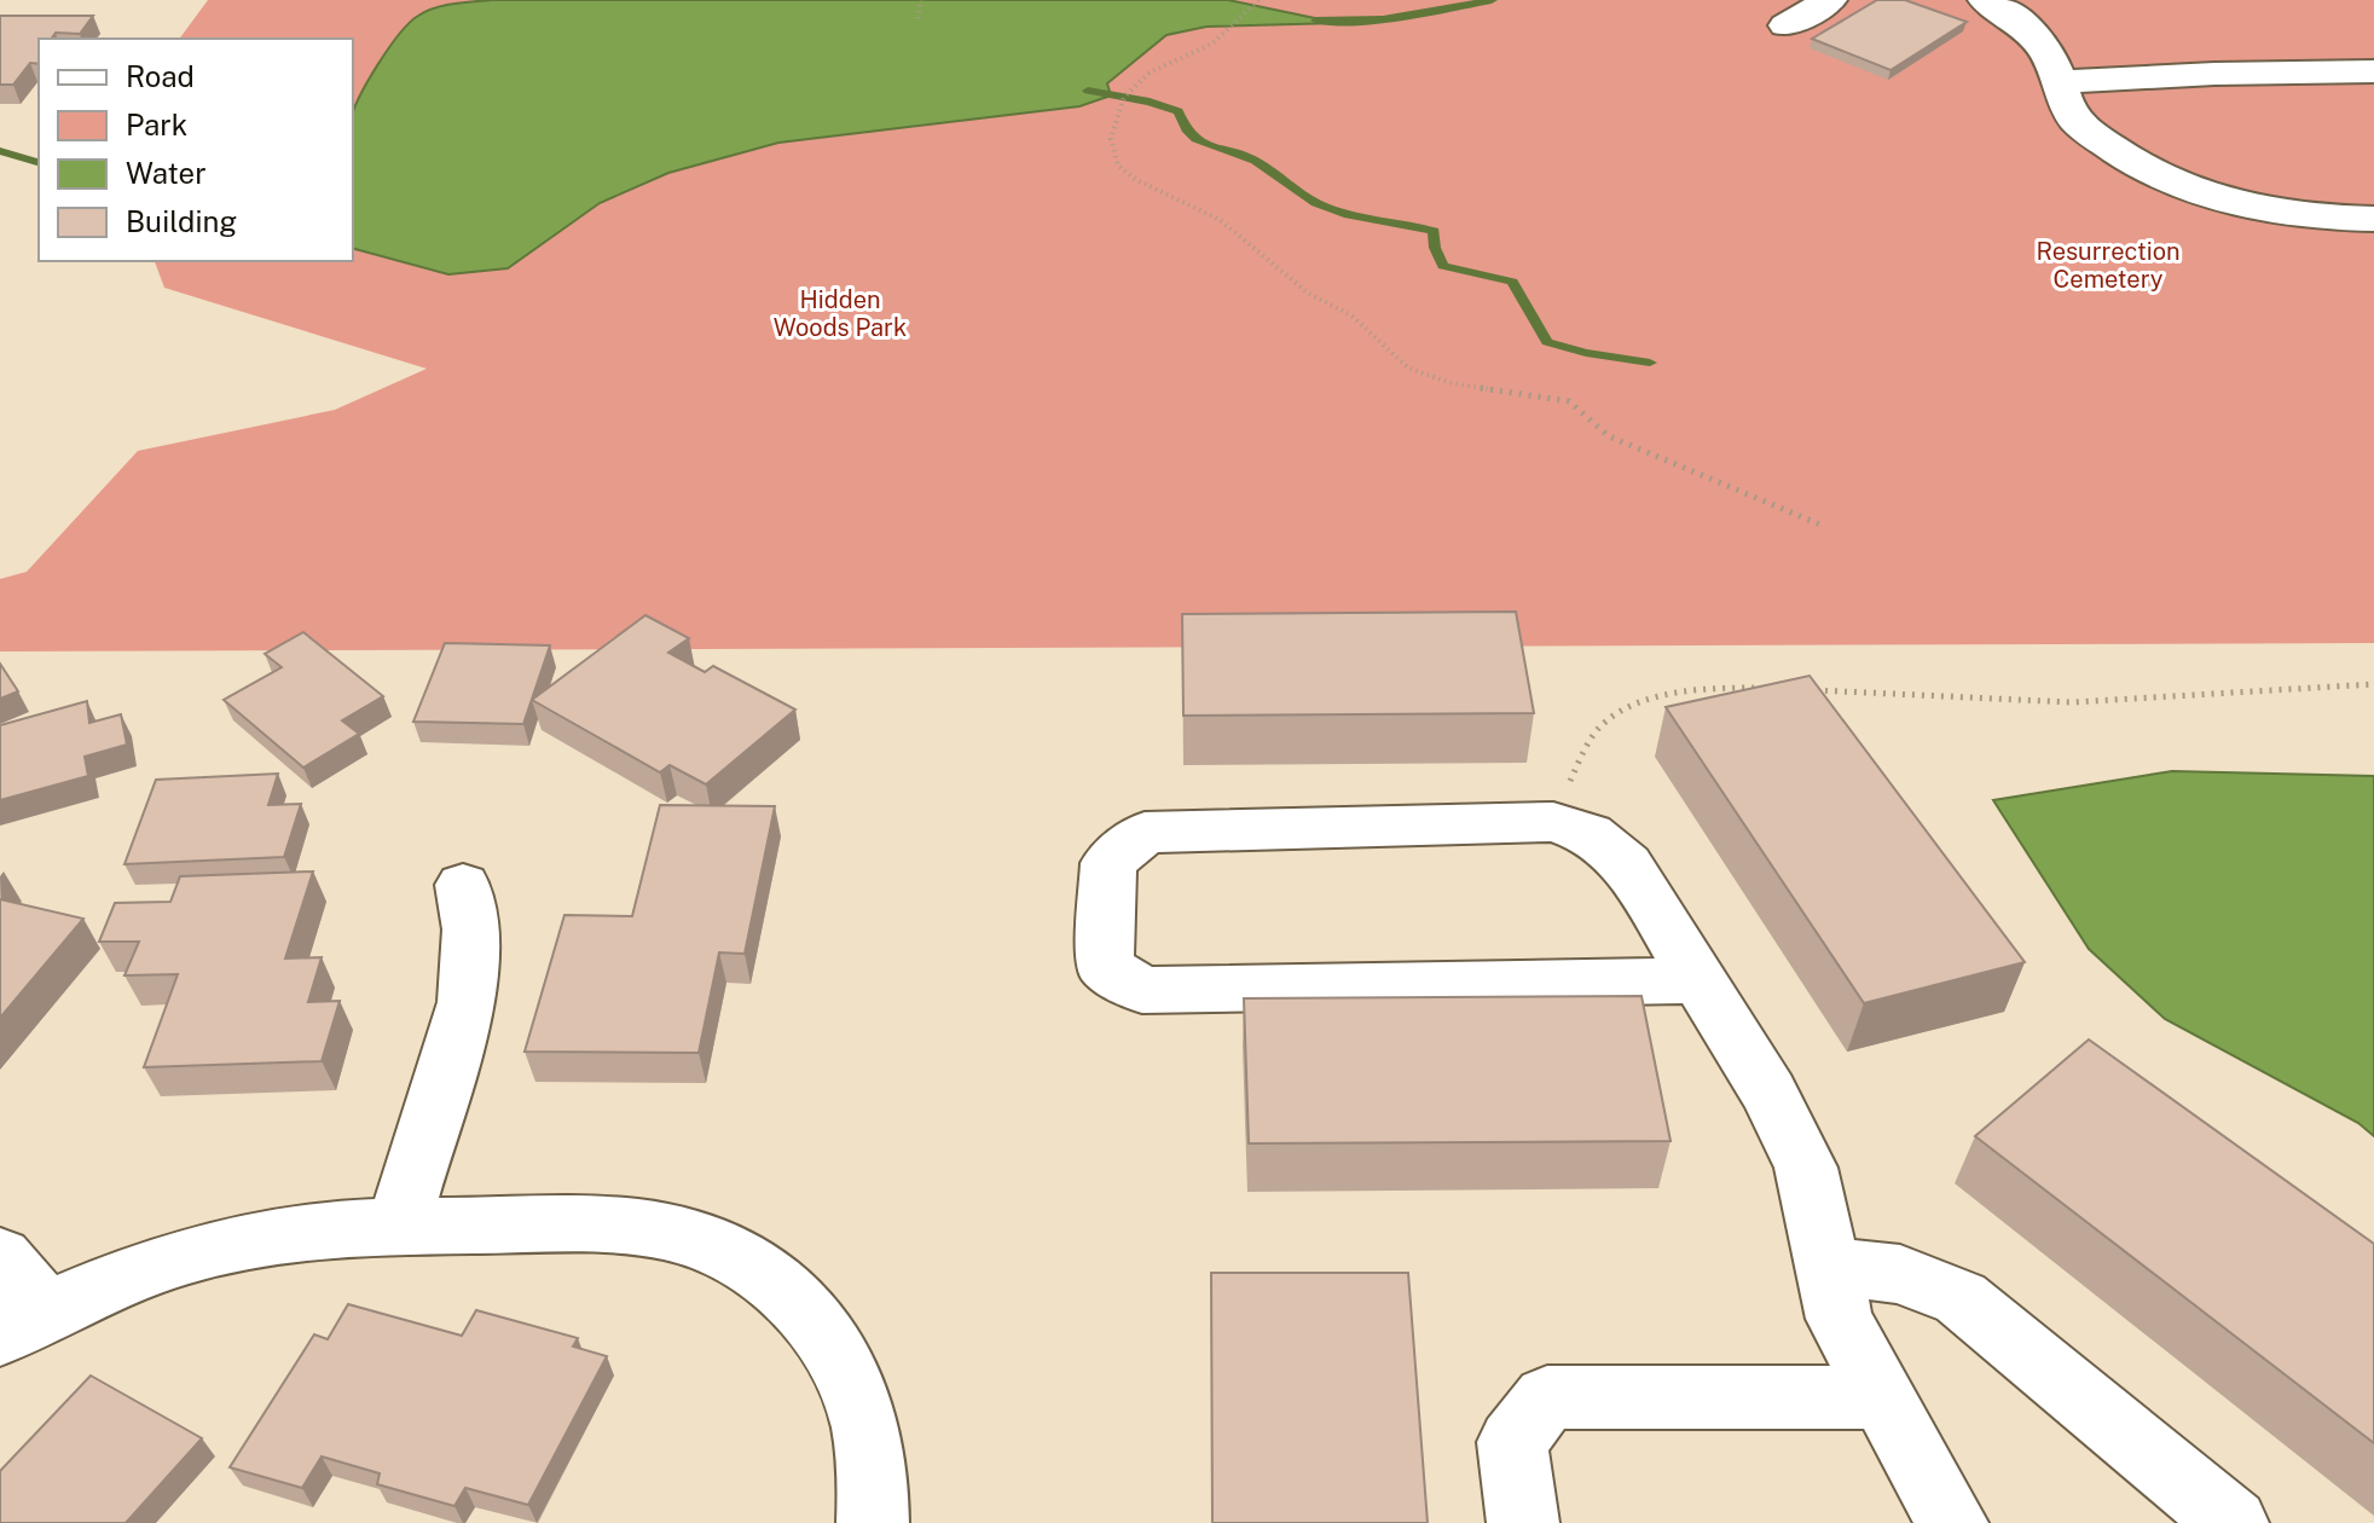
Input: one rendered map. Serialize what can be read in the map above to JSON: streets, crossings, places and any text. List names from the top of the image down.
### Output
{
  "parks": ["Resurrection Cemetery", "Hidden Woods Park"],
  "legend": [
    "Road",
    "Park",
    "Water",
    "Building"
  ]
}
